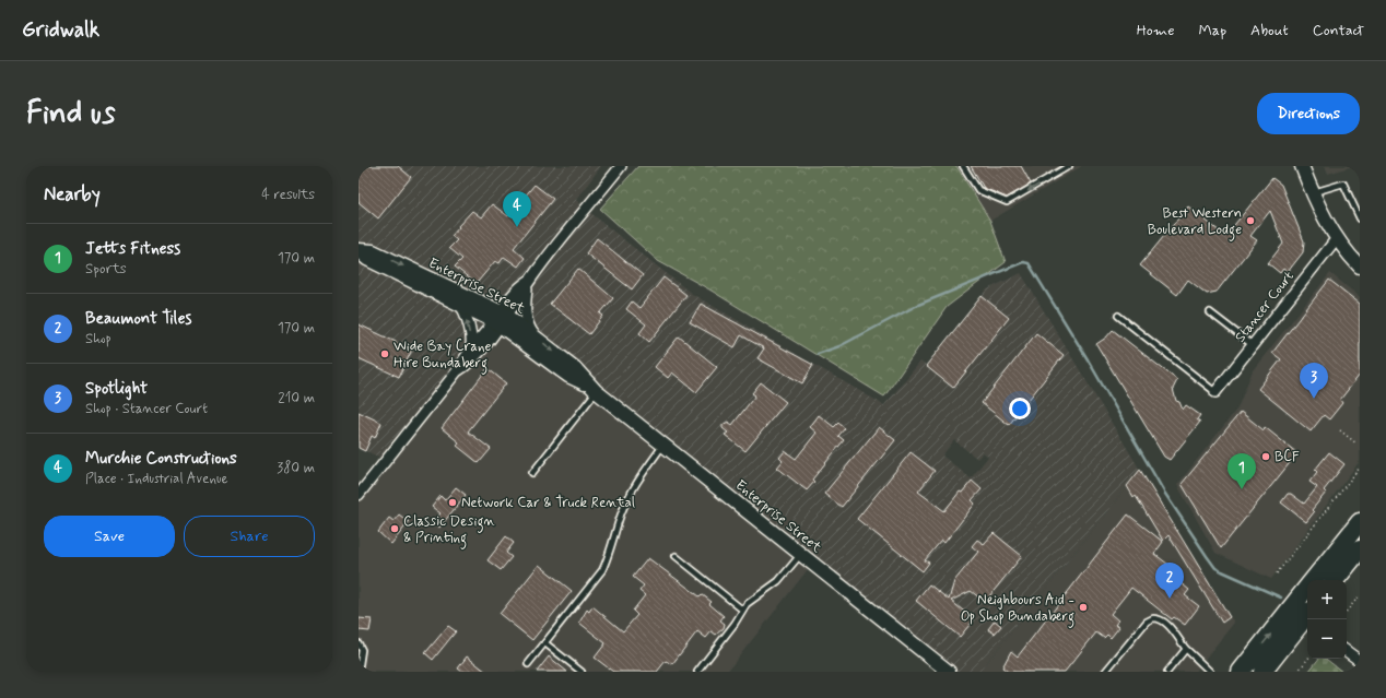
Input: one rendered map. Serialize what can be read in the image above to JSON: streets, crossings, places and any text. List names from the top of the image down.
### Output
{
  "streets": {
    "street": ["Enterprise Street", "Stancer Court"]
  },
  "places": [
    "Best Western Boulevard Lodge",
    "Wide Bay Crane Hire Bundaberg",
    "BCF",
    "Network Car & Truck Rental",
    "Classic Design & Printing",
    "Neighbours Aid - Op Shop Bundaberg"
  ],
  "page": {
    "header": "Gridwalk",
    "nav": [
      "Home",
      "Map",
      "About",
      "Contact"
    ],
    "buttons": [
      "Directions",
      ["Save", "Share"]
    ],
    "title": "Find us",
    "heading": ["Nearby", "4 results"],
    "pins": [
      "4",
      "3",
      "1",
      "2"
    ],
    "list": [
      {
        "mark": "1",
        "name": "Jetts Fitness",
        "note": "Sports",
        "value": "170 m"
      },
      {
        "mark": "2",
        "name": "Beaumont Tiles",
        "note": "Shop",
        "value": "170 m"
      },
      {
        "mark": "3",
        "name": "Spotlight",
        "note": "Shop · Stancer Court",
        "value": "210 m"
      },
      {
        "mark": "4",
        "name": "Murchie Constructions",
        "note": "Place · Industrial Avenue",
        "value": "380 m"
      }
    ],
    "map_buttons": ["+", "−"]
  }
}
